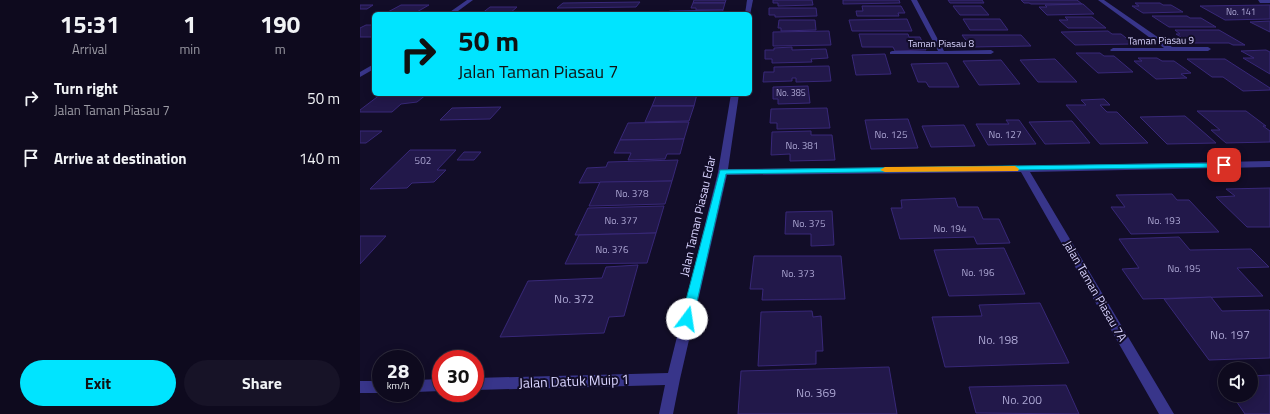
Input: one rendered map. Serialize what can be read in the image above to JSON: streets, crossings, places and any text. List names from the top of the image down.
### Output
{
  "streets": {
    "street": [
      "Taman Piasau 9",
      "Taman Piasau 8",
      "Jalan Taman Piasau Edar",
      "Jalan Taman Piasau 7A",
      "Jalan Datuk Muip 1"
    ]
  },
  "crossings": [
    ["Jalan Taman Piasau Edar", "Jalan Datuk Muip 1"]
  ],
  "house_numbers": [
    "No. 141",
    "No. 385",
    "No. 125",
    "No. 127",
    "No. 381",
    "502",
    "No. 378",
    "No. 377",
    "No. 193",
    "No. 375",
    "No. 194",
    "No. 376",
    "No. 195",
    "No. 196",
    "No. 373",
    "No. 372",
    "No. 197",
    "No. 198",
    "No. 369",
    "No. 200"
  ],
  "page": {
    "eta": [
      "15:31",
      "Arrival",
      "1",
      "min",
      "190",
      "m"
    ],
    "turn": ["50 m", "Jalan Taman Piasau 7"],
    "list": [
      {
        "name": "Turn right",
        "note": "Jalan Taman Piasau 7",
        "value": "50 m"
      },
      {
        "name": "Arrive at destination",
        "value": "140 m"
      }
    ],
    "speed": "28 km/h",
    "limit": "30",
    "buttons": ["Exit", "Share"]
  }
}
